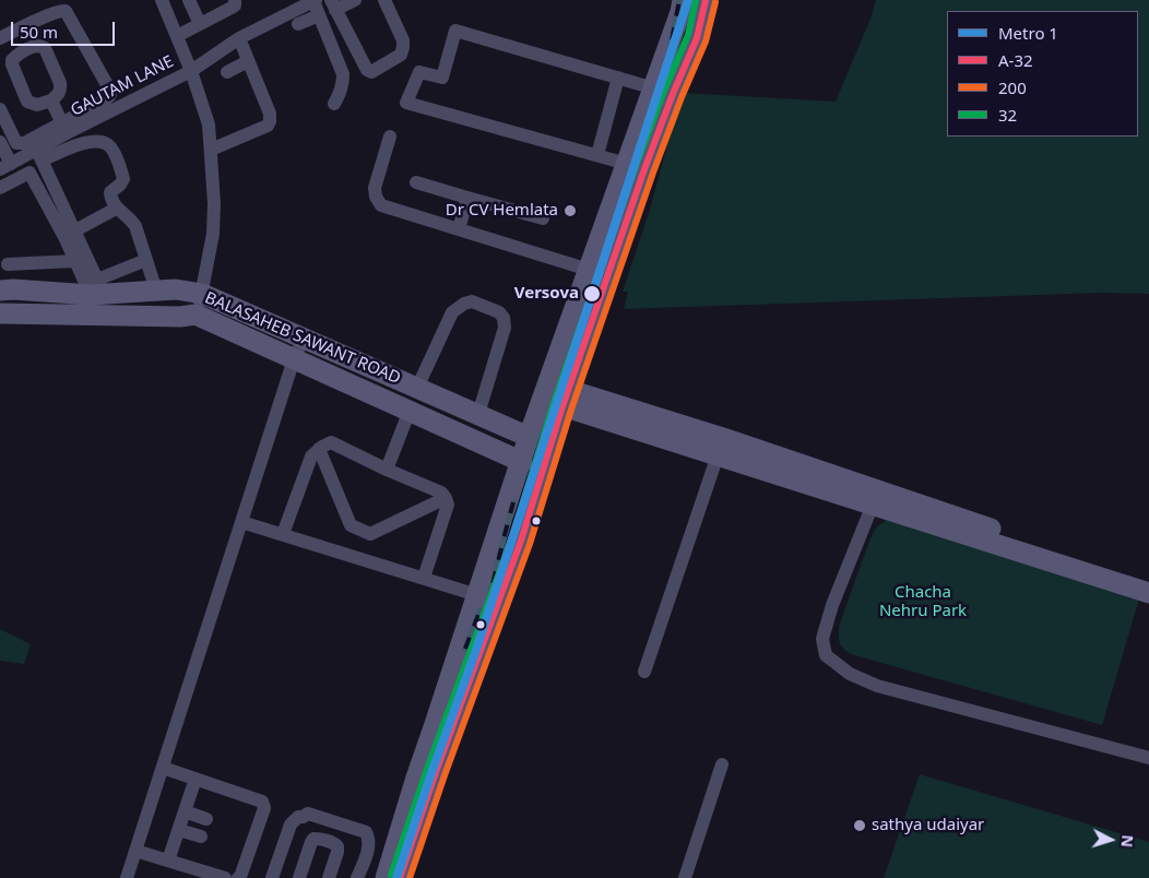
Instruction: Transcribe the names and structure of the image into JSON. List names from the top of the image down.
{
  "streets": {
    "main road": ["BALASAHEB SAWANT ROAD"],
    "street": ["GAUTAM LANE"]
  },
  "parks": ["Chacha Nehru Park"],
  "places": ["Dr CV Hemlata", "Versova", "sathya udaiyar"],
  "lines": [
    "metro line 1",
    "transit line A-32",
    "transit line 32",
    "transit line 200"
  ],
  "legend": [
    "Metro 1",
    "A-32",
    "200",
    "32"
  ],
  "scale_bar": "50 m",
  "north": "right"
}
